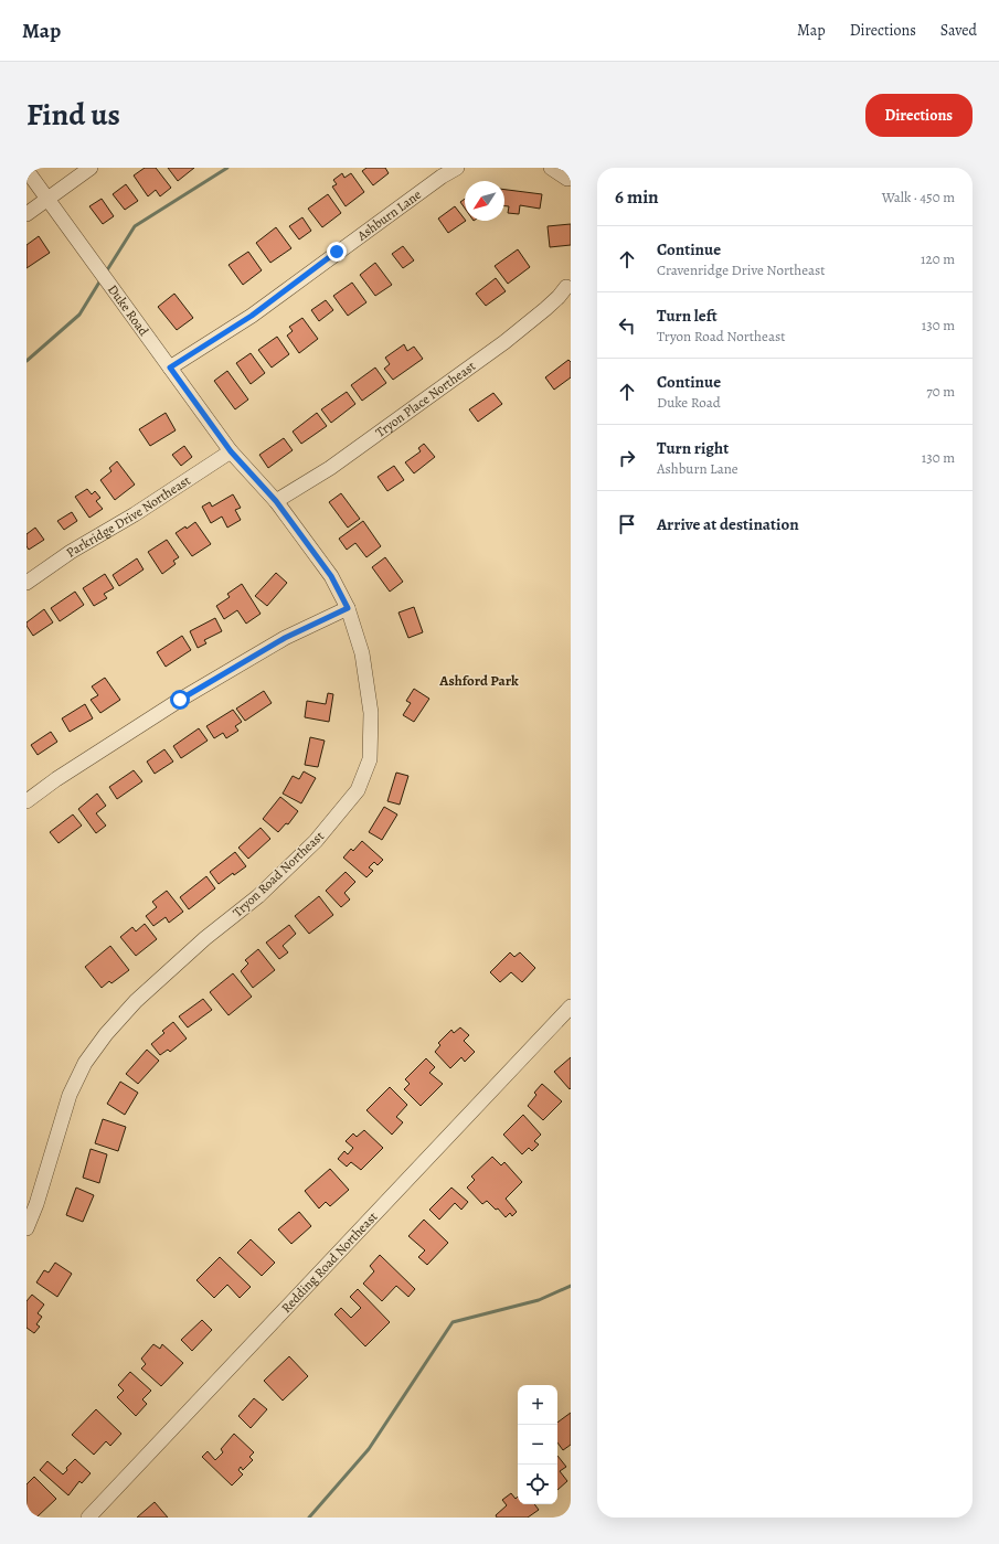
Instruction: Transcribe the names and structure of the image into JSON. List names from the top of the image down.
{
  "streets": {
    "street": [
      "Ashburn Lane",
      "Duke Road",
      "Tryon Place Northeast",
      "Parkridge Drive Northeast",
      "Tryon Road Northeast",
      "Redding Road Northeast"
    ]
  },
  "crossings": [
    ["Ashburn Lane", "Duke Road"],
    ["Duke Road", "Parkridge Drive Northeast"],
    ["Duke Road", "Tryon Road Northeast"],
    ["Tryon Place Northeast", "Tryon Road Northeast"],
    ["Parkridge Drive Northeast", "Tryon Road Northeast"]
  ],
  "districts": ["Ashford Park"],
  "north": "bottom left",
  "page": {
    "header": "Map",
    "nav": ["Map", "Directions", "Saved"],
    "title": "Find us",
    "buttons": "Directions",
    "heading": ["6 min", "Walk · 450 m"],
    "list": [
      ["Continue", "Cravenridge Drive Northeast", "120 m"],
      ["Turn left", "Tryon Road Northeast", "130 m"],
      ["Continue", "Duke Road", "70 m"],
      ["Turn right", "Ashburn Lane", "130 m"],
      "Arrive at destination"
    ],
    "map_buttons": ["+", "−"]
  }
}
